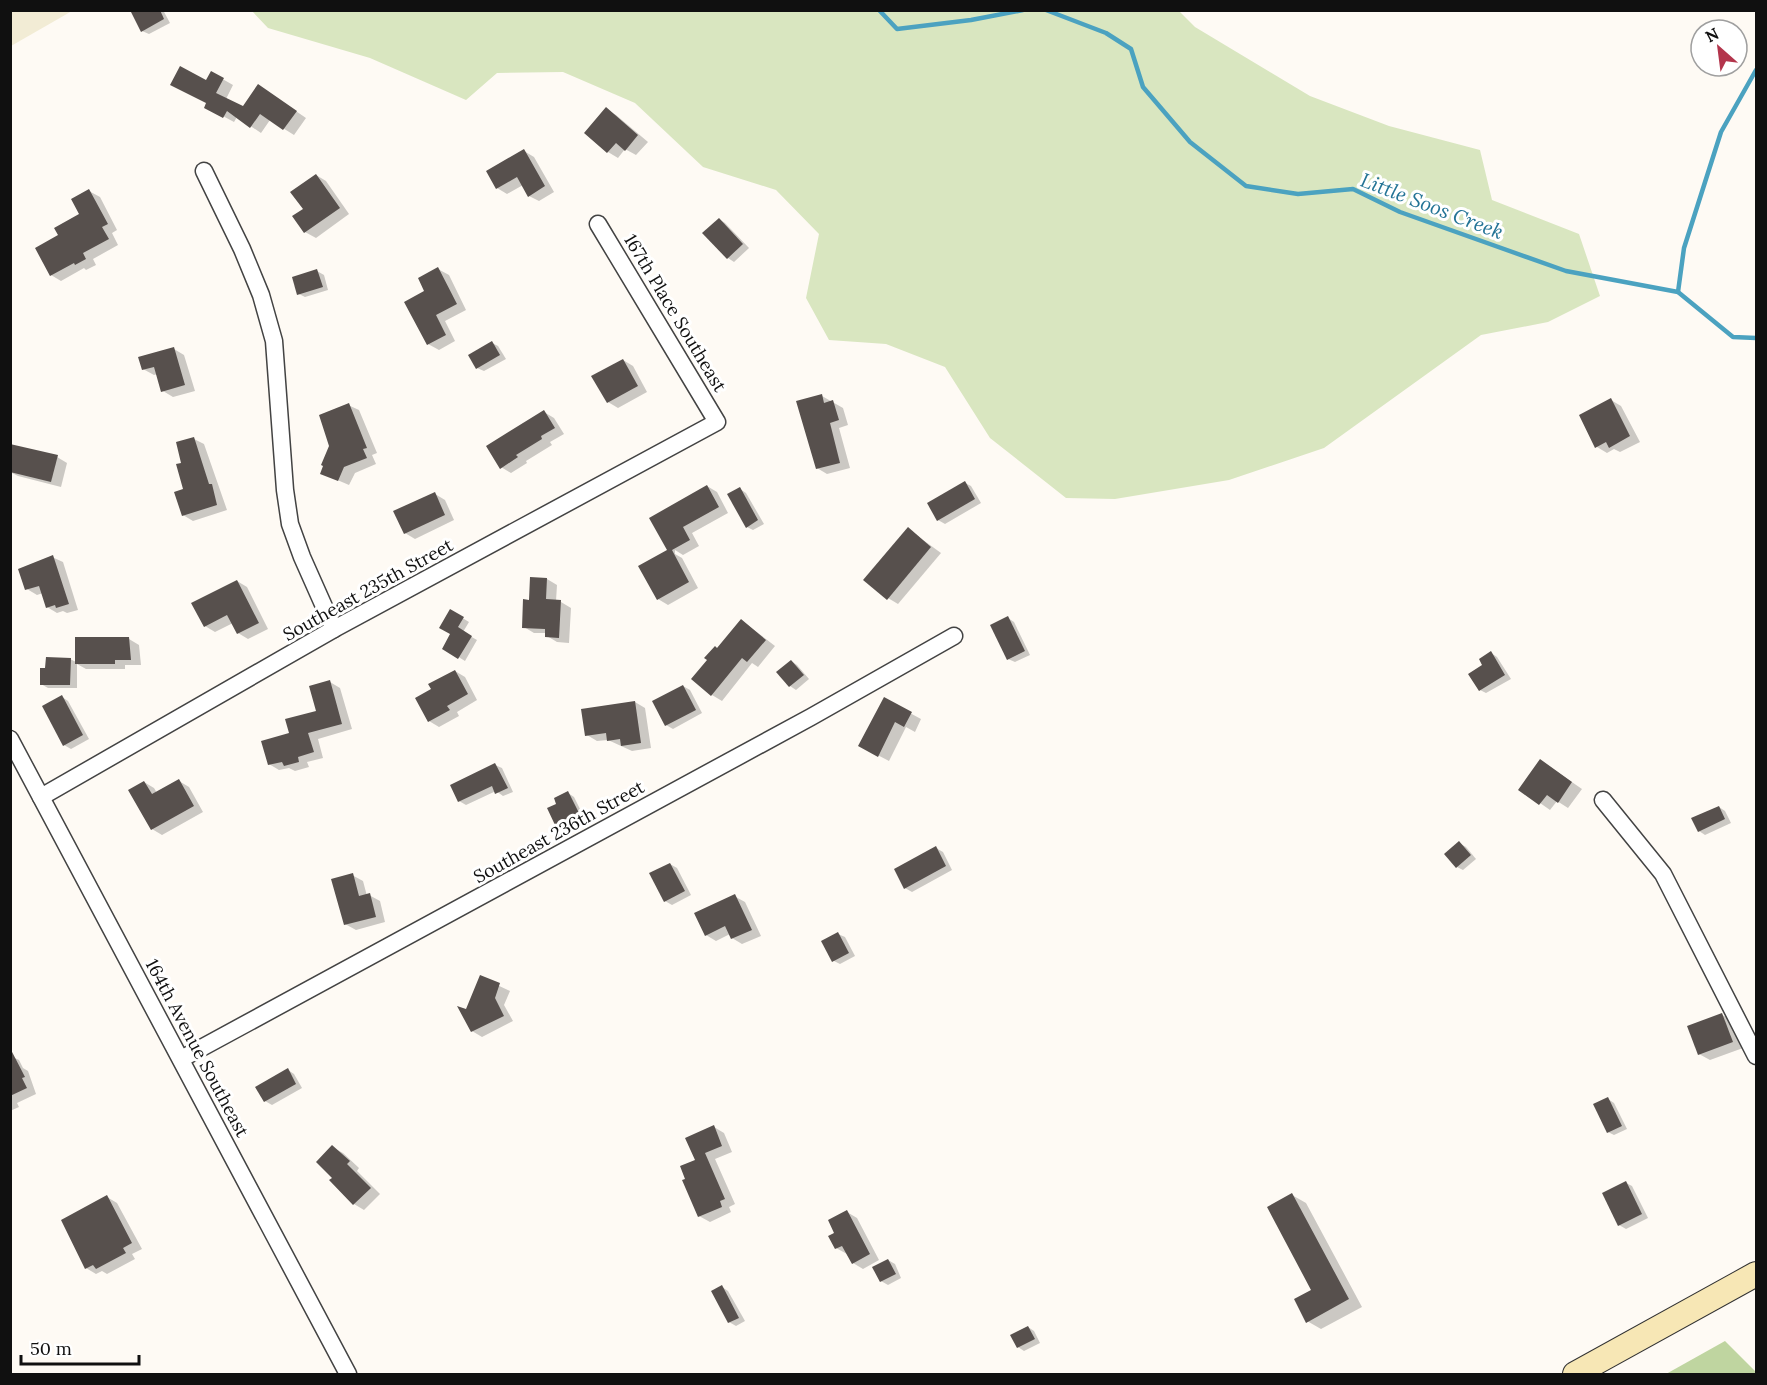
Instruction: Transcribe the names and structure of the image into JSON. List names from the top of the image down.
{
  "streets": {
    "street": [
      "167th Place Southeast",
      "Southeast 235th Street",
      "Southeast 236th Street",
      "164th Avenue Southeast"
    ]
  },
  "crossings": [
    ["167th Place Southeast", "Southeast 235th Street"],
    ["Southeast 235th Street", "164th Avenue Southeast"],
    ["Southeast 236th Street", "164th Avenue Southeast"]
  ],
  "water": ["Little Soos Creek"],
  "scale_bar": "50 m",
  "north": "top left"
}
